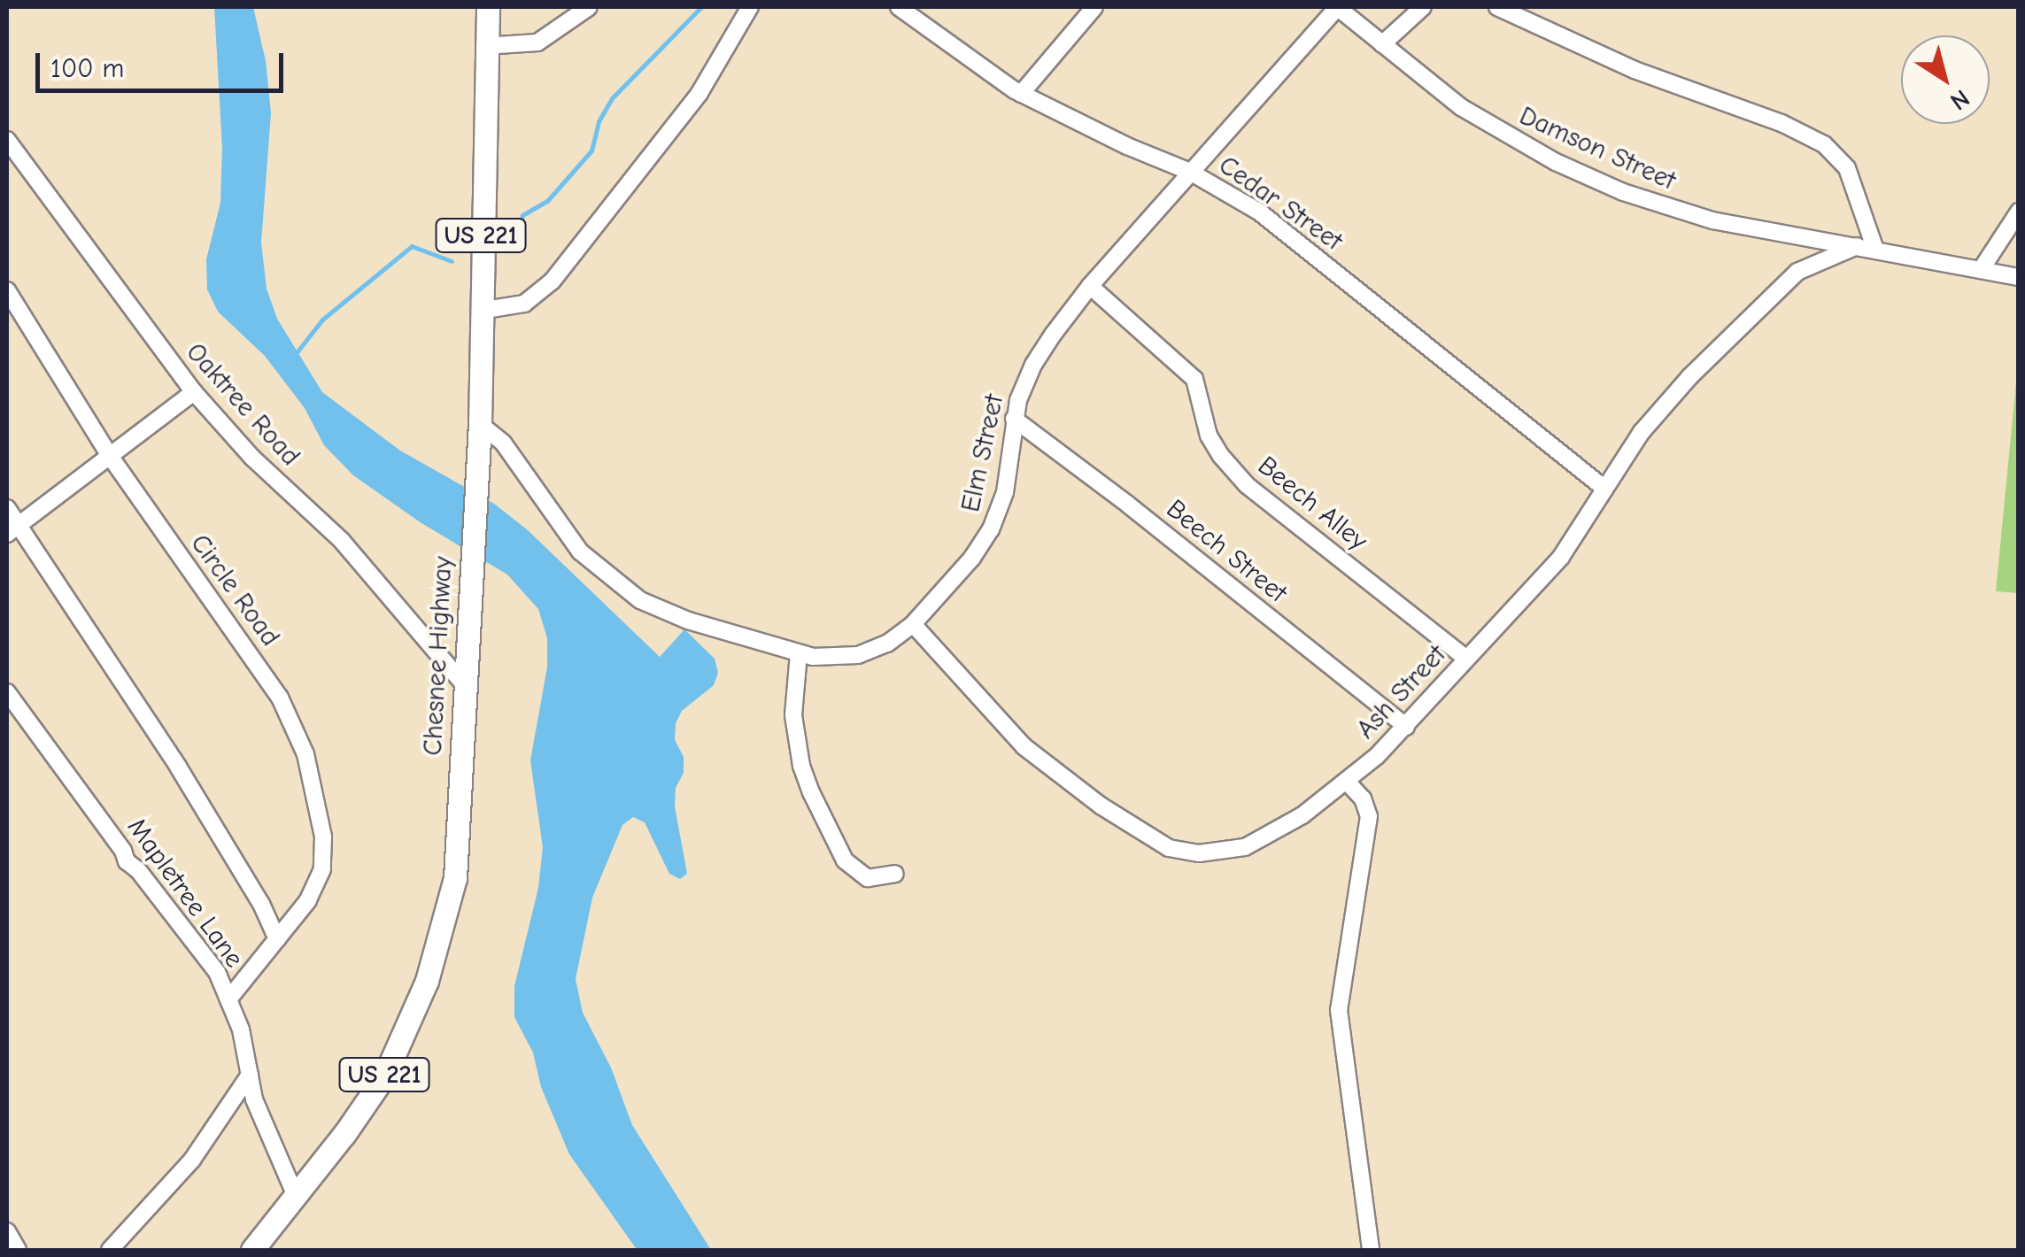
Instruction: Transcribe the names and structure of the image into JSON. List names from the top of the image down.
{
  "streets": {
    "main road": ["US 221", "Chesnee Highway"],
    "street": [
      "Damson Street",
      "Cedar Street",
      "Oaktree Road",
      "Elm Street",
      "Beech Alley",
      "Beech Street",
      "Circle Road",
      "Ash Street",
      "Mapletree Lane"
    ]
  },
  "crossings": [
    ["Damson Street", "Elm Street"],
    ["Damson Street", "Ash Street"],
    ["Cedar Street", "Elm Street"],
    ["Cedar Street", "Ash Street"],
    ["Oaktree Road", "Chesnee Highway"],
    ["Elm Street", "Beech Alley"],
    ["Elm Street", "Beech Street"],
    ["Elm Street", "Chesnee Highway"],
    ["Elm Street", "Ash Street"],
    ["Beech Alley", "Ash Street"],
    ["Beech Street", "Ash Street"],
    ["Circle Road", "Mapletree Lane"],
    ["Chesnee Highway", "Mapletree Lane"]
  ],
  "scale_bar": "100 m",
  "north": "bottom right"
}
